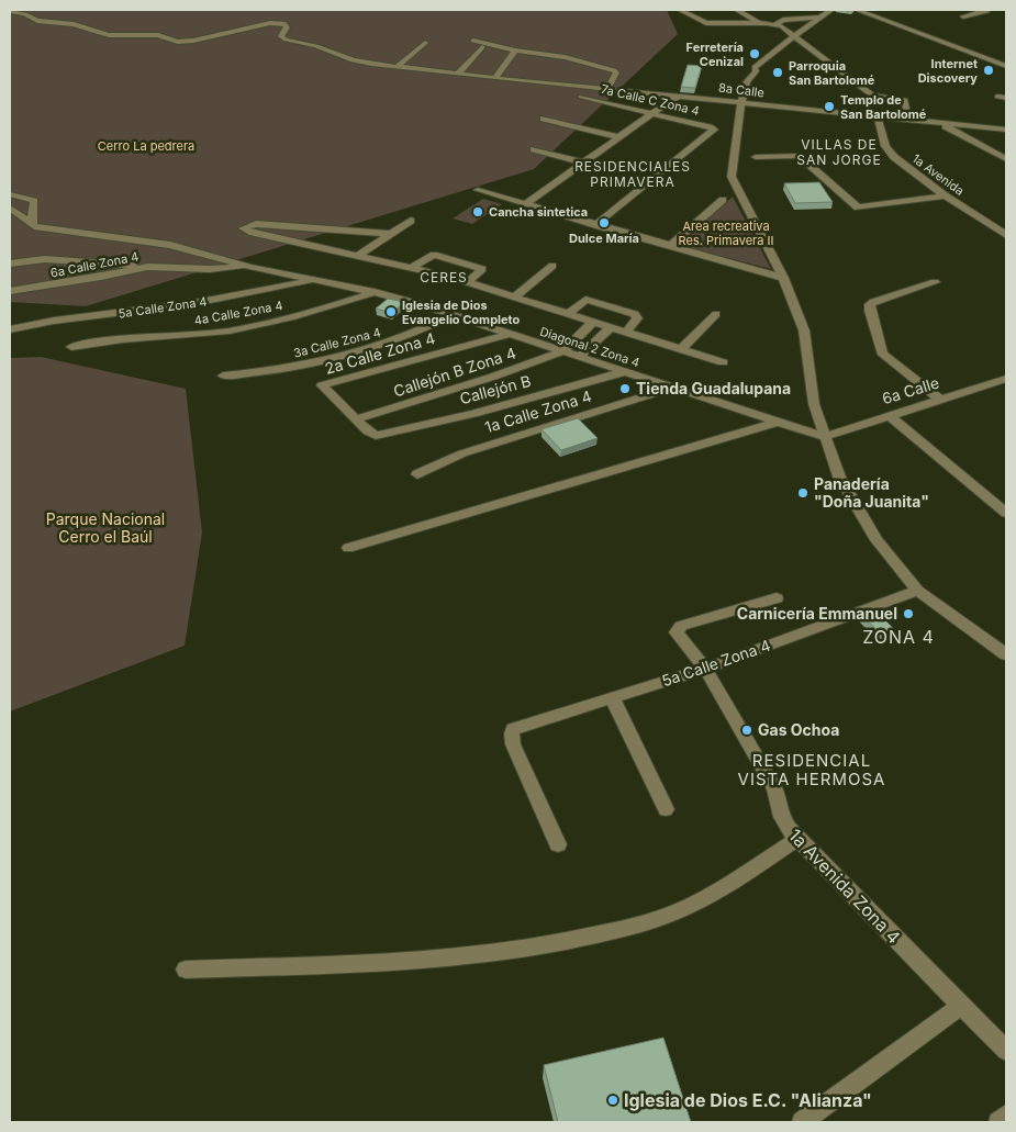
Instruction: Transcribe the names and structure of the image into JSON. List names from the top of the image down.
{
  "streets": {
    "street": [
      "8a Calle",
      "7a Calle C Zona 4",
      "1a Avenida",
      "6a Calle Zona 4",
      "5a Calle Zona 4",
      "4a Calle Zona 4",
      "3a Calle Zona 4",
      "Diagonal 2 Zona 4",
      "2a Calle Zona 4",
      "Callejón B Zona 4",
      "Callejón B",
      "6a Calle",
      "1a Calle Zona 4",
      "1a Avenida Zona 4"
    ]
  },
  "crossings": [
    ["8a Calle", "1a Avenida"],
    ["6a Calle Zona 4", "Diagonal 2 Zona 4"],
    ["5a Calle Zona 4", "Diagonal 2 Zona 4"],
    ["5a Calle Zona 4", "1a Avenida Zona 4"],
    ["4a Calle Zona 4", "Diagonal 2 Zona 4"],
    ["3a Calle Zona 4", "Diagonal 2 Zona 4"],
    ["Diagonal 2 Zona 4", "2a Calle Zona 4"],
    ["Diagonal 2 Zona 4", "Callejón B Zona 4"],
    ["Diagonal 2 Zona 4", "Callejón B"],
    ["Diagonal 2 Zona 4", "6a Calle"],
    ["Diagonal 2 Zona 4", "1a Calle Zona 4"],
    ["2a Calle Zona 4", "Callejón B Zona 4"],
    ["2a Calle Zona 4", "Callejón B"],
    ["Callejón B Zona 4", "Callejón B"]
  ],
  "districts": [
    "VILLAS DE SAN JORGE",
    "RESIDENCIALES PRIMAVERA",
    "CERES",
    "ZONA 4",
    "RESIDENCIAL VISTA HERMOSA"
  ],
  "parks": ["Cerro La pedrera", "Area recreativa Res. Primavera II", "Parque Nacional Cerro el Baúl"],
  "places": [
    "Ferretería Cenizal",
    "Internet Discovery",
    "Parroquia San Bartolomé",
    "Templo de San Bartolomé",
    "Cancha sintetica",
    "Dulce María",
    "Iglesia de Dios Evangelio Completo",
    "Tienda Guadalupana",
    "Panadería \"Doña Juanita\"",
    "Carnicería Emmanuel",
    "Gas Ochoa",
    "Iglesia de Dios E.C. \"Alianza\""
  ]
}
